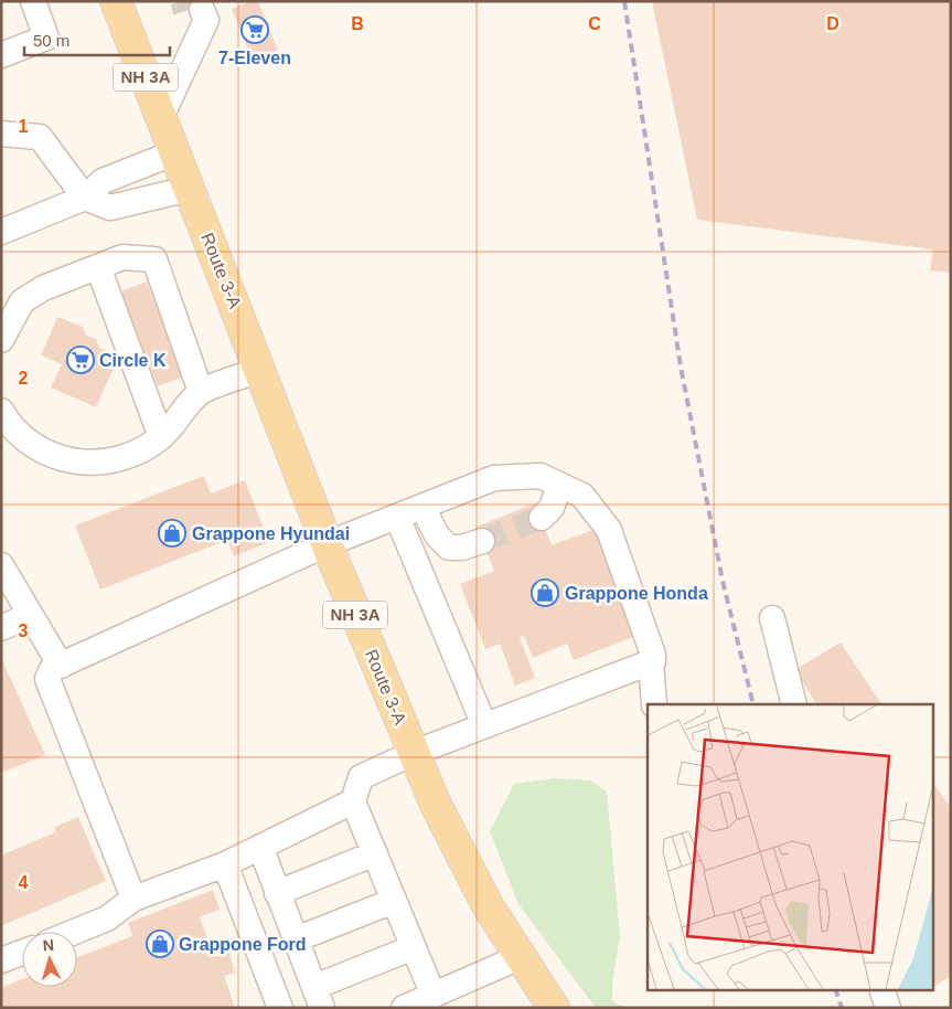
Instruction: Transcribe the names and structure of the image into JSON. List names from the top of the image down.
{
  "streets": {
    "main road": ["NH 3A", "Route 3-A"]
  },
  "crossings": [
    ["NH 3A", "Route 3-A"]
  ],
  "places": {
    "supermarket": ["7-Eleven", "Circle K"],
    "shop": ["Grappone Hyundai", "Grappone Honda", "Grappone Ford"]
  },
  "scale_bar": "50 m",
  "north": "top",
  "grid": {
    "columns": ["B", "C", "D"],
    "rows": [
      "1",
      "2",
      "3",
      "4"
    ]
  }
}
